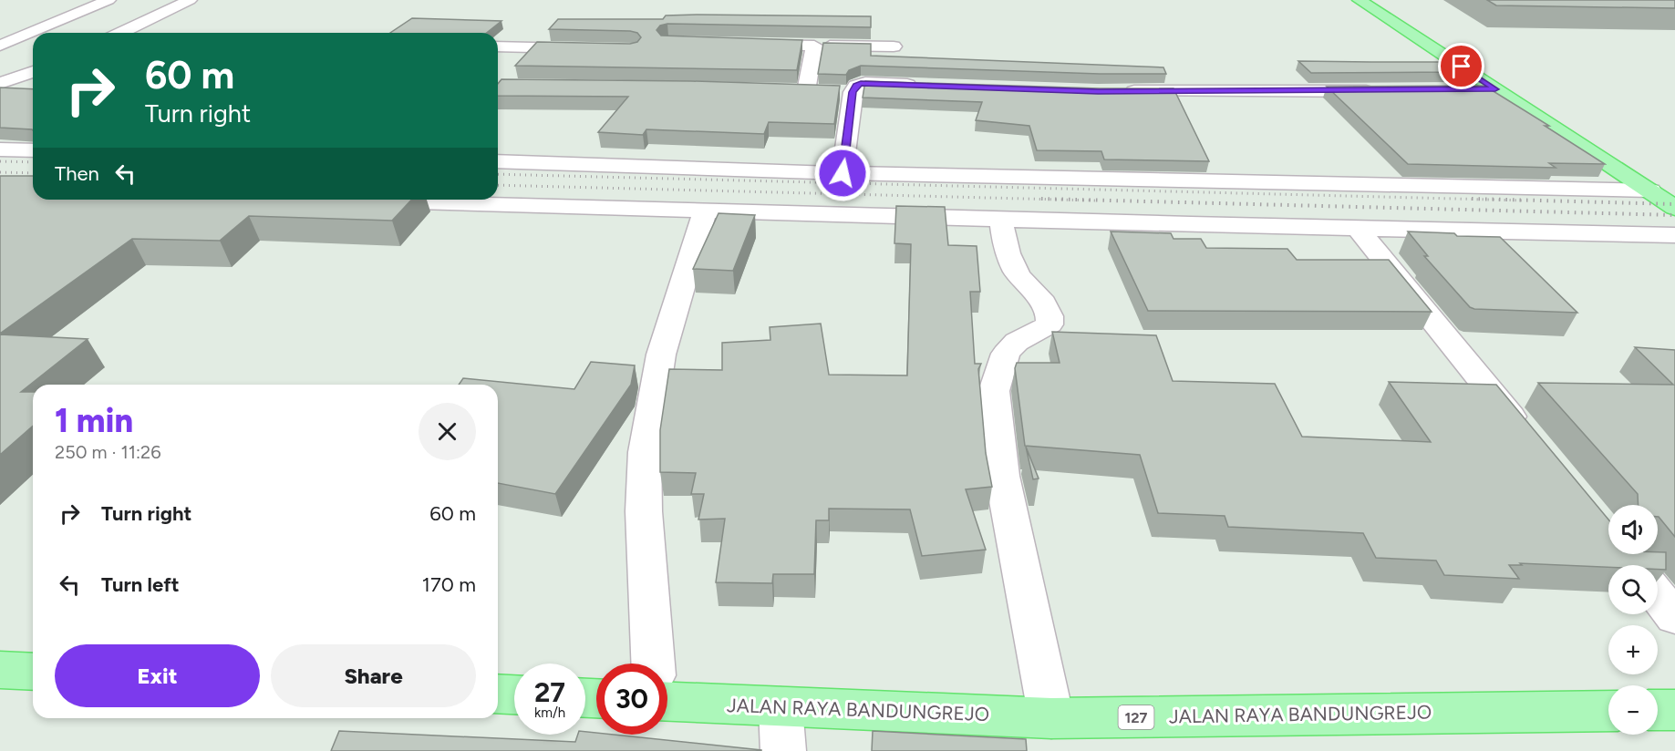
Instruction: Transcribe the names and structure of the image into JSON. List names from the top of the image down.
{
  "streets": {
    "main road": ["JALAN RAYA BANDUNGREJO", "127"]
  },
  "page": {
    "turn": ["60 m", "Turn right"],
    "then": "Then",
    "heading": ["1 min", "250 m · 11:26"],
    "list": [
      {
        "name": "Turn right",
        "value": "60 m"
      },
      {
        "name": "Turn left",
        "value": "170 m"
      }
    ],
    "map_buttons": ["+", "−"],
    "buttons": ["Exit", "Share"],
    "speed": "27 km/h",
    "limit": "30"
  }
}
